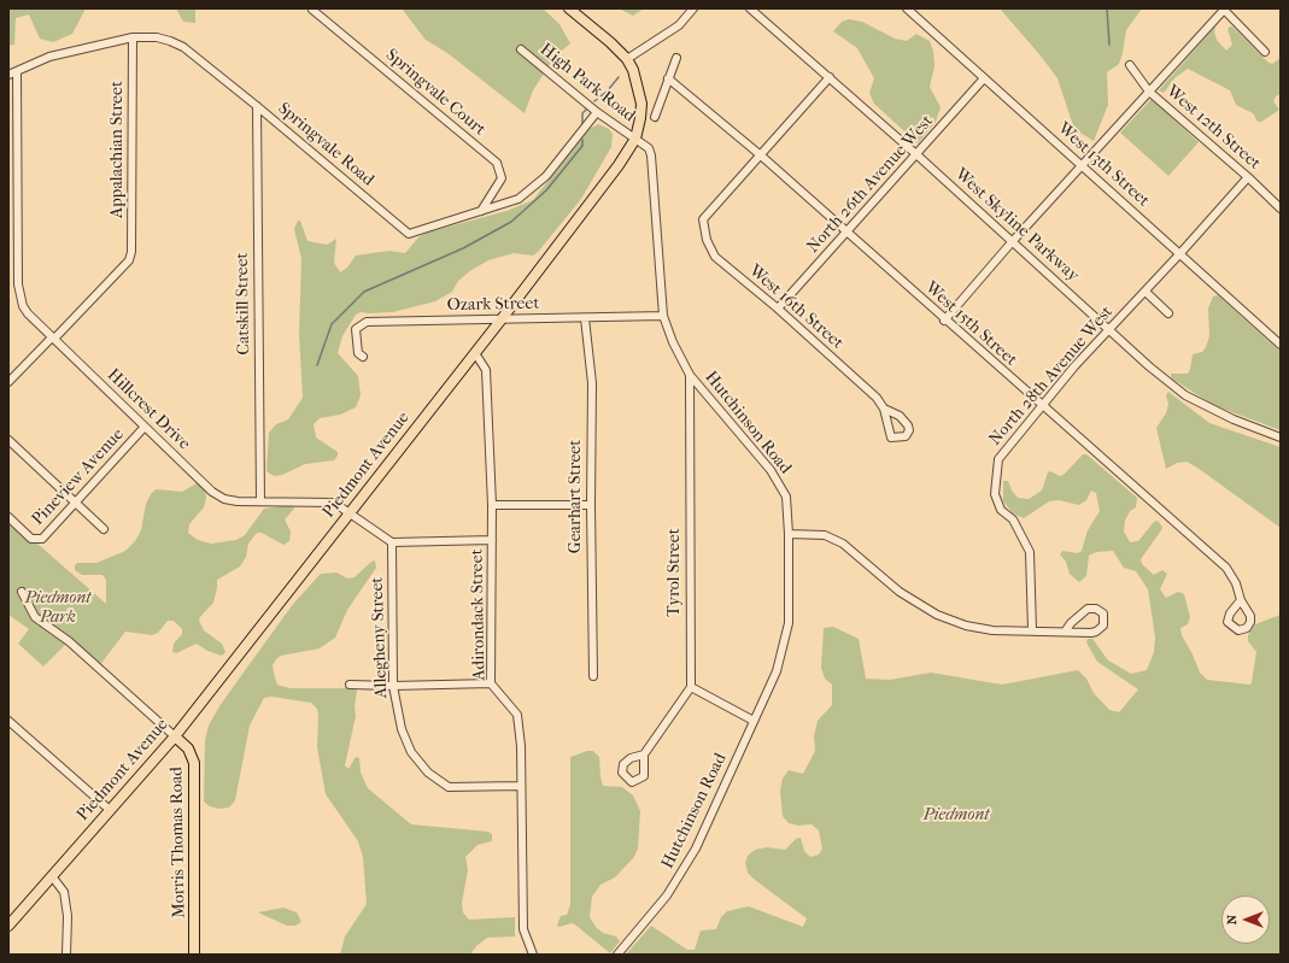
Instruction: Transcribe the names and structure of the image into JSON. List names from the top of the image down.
{
  "streets": {
    "main road": ["Piedmont Avenue", "Morris Thomas Road"],
    "street": [
      "High Park Road",
      "Springvale Court",
      "West 12th Street",
      "Springvale Road",
      "Appalachian Street",
      "West 13th Street",
      "North 26th Avenue West",
      "West Skyline Parkway",
      "Catskill Street",
      "Ozark Street",
      "West 16th Street",
      "West 15th Street",
      "North 28th Avenue West",
      "Hillcrest Drive",
      "Hutchinson Road",
      "Pineview Avenue",
      "Gearhart Street",
      "Tyrol Street",
      "Adirondack Street",
      "Allegheny Street"
    ]
  },
  "crossings": [
    ["High Park Road", "Springvale Road"],
    ["High Park Road", "Hutchinson Road"],
    ["High Park Road", "Piedmont Avenue"],
    ["Springvale Court", "Springvale Road"],
    ["West 12th Street", "North 28th Avenue West"],
    ["Springvale Road", "Appalachian Street"],
    ["Springvale Road", "Catskill Street"],
    ["Springvale Road", "Hillcrest Drive"],
    ["Appalachian Street", "Hillcrest Drive"],
    ["West 13th Street", "North 26th Avenue West"],
    ["West 13th Street", "North 28th Avenue West"],
    ["North 26th Avenue West", "West Skyline Parkway"],
    ["North 26th Avenue West", "West 16th Street"],
    ["North 26th Avenue West", "West 15th Street"],
    ["West Skyline Parkway", "North 28th Avenue West"],
    ["Catskill Street", "Hillcrest Drive"],
    ["Ozark Street", "Hutchinson Road"],
    ["Ozark Street", "Piedmont Avenue"],
    ["Ozark Street", "Gearhart Street"],
    ["West 16th Street", "West 15th Street"],
    ["West 15th Street", "North 28th Avenue West"],
    ["Hillcrest Drive", "Piedmont Avenue"],
    ["Hillcrest Drive", "Pineview Avenue"],
    ["Hillcrest Drive", "Allegheny Street"],
    ["Hutchinson Road", "Piedmont Avenue"],
    ["Hutchinson Road", "Tyrol Street"],
    ["Piedmont Avenue", "Adirondack Street"],
    ["Piedmont Avenue", "Morris Thomas Road"],
    ["Adirondack Street", "Allegheny Street"]
  ],
  "parks": ["Piedmont Park", "Piedmont"],
  "north": "left"
}
